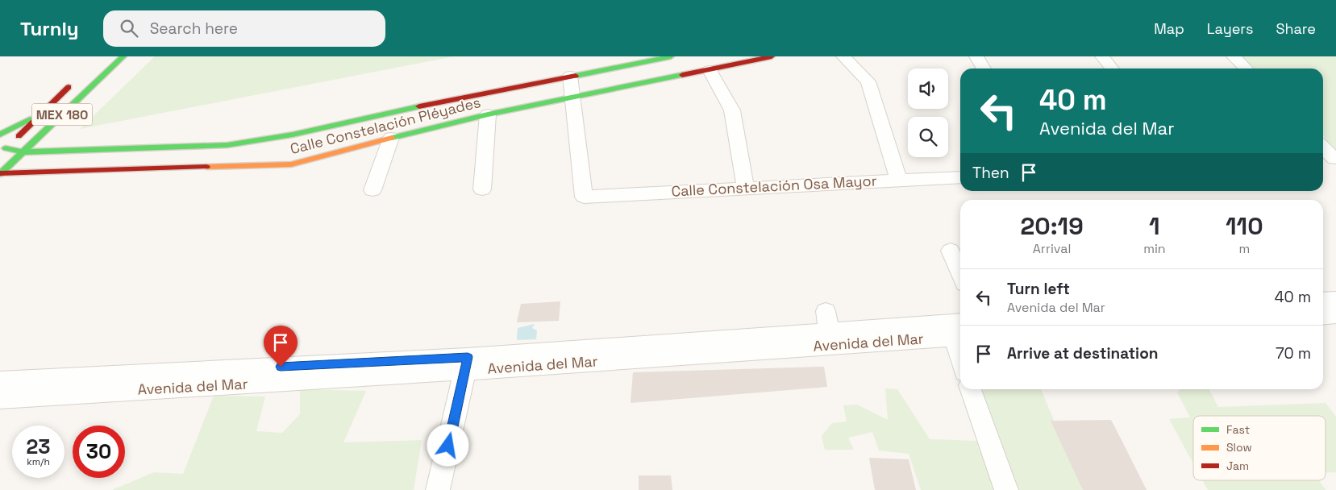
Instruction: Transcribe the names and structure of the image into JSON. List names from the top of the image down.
{
  "streets": {
    "main road": ["MEX 180", "Calle Constelación Pléyades"],
    "street": ["Calle Constelación Osa Mayor", "Avenida del Mar"]
  },
  "crossings": [
    ["MEX 180", "Calle Constelación Pléyades"],
    ["Calle Constelación Pléyades", "Calle Constelación Osa Mayor"]
  ],
  "legend": ["Fast", "Slow", "Jam"],
  "page": {
    "header": "Turnly",
    "search": "Search here",
    "nav": ["Map", "Layers", "Share"],
    "turn": ["40 m", "Avenida del Mar"],
    "then": "Then",
    "eta": [
      "20:19",
      "Arrival",
      "1",
      "min",
      "110",
      "m"
    ],
    "list": [
      {
        "name": "Turn left",
        "note": "Avenida del Mar",
        "value": "40 m"
      },
      {
        "name": "Arrive at destination",
        "value": "70 m"
      }
    ],
    "speed": "23 km/h",
    "limit": "30"
  }
}
